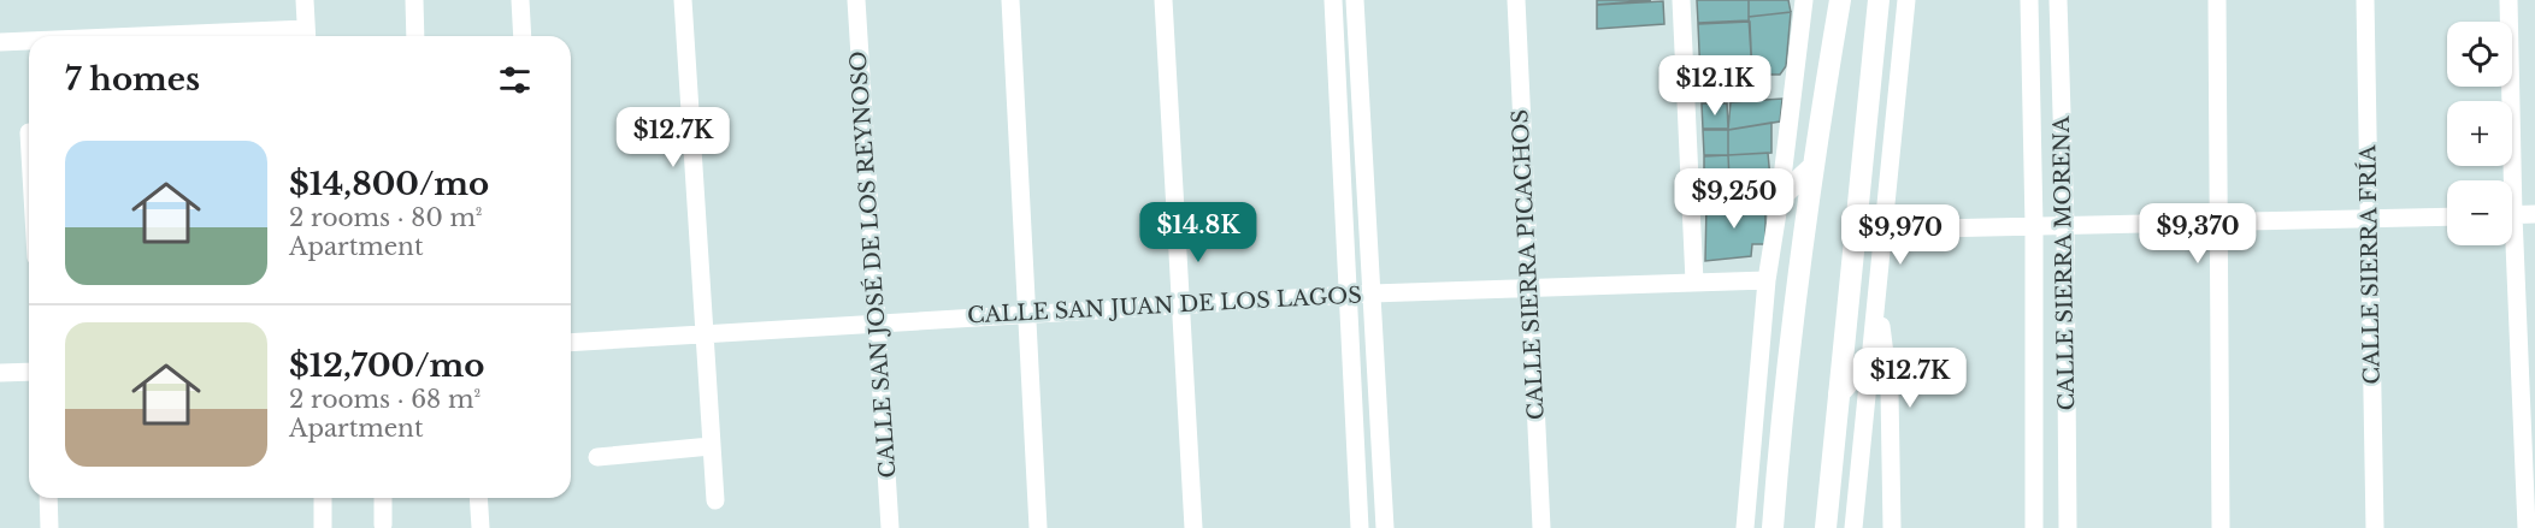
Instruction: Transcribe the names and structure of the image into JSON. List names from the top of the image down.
{
  "streets": {
    "street": [
      "CALLE SIERRA MORENA",
      "CALLE SAN JOSÉ DE LOS REYNOSO",
      "CALLE SIERRA PICACHOS",
      "CALLE SIERRA FRÍA",
      "CALLE SAN JUAN DE LOS LAGOS"
    ]
  },
  "crossings": [
    ["CALLE SAN JOSÉ DE LOS REYNOSO", "CALLE SAN JUAN DE LOS LAGOS"],
    ["CALLE SIERRA PICACHOS", "CALLE SAN JUAN DE LOS LAGOS"]
  ],
  "page": {
    "map_buttons": ["+", "−"],
    "heading": "7 homes",
    "price": [
      "$12.1K",
      "$12.7K",
      "$9,250",
      "$14.8K",
      "$9,370",
      "$9,970",
      "$12.7K"
    ],
    "list": [
      {
        "name": "$14,800/mo",
        "note": "2 rooms · 80 m² · Apartment"
      },
      {
        "name": "$12,700/mo",
        "note": "2 rooms · 68 m² · Apartment"
      }
    ]
  }
}
